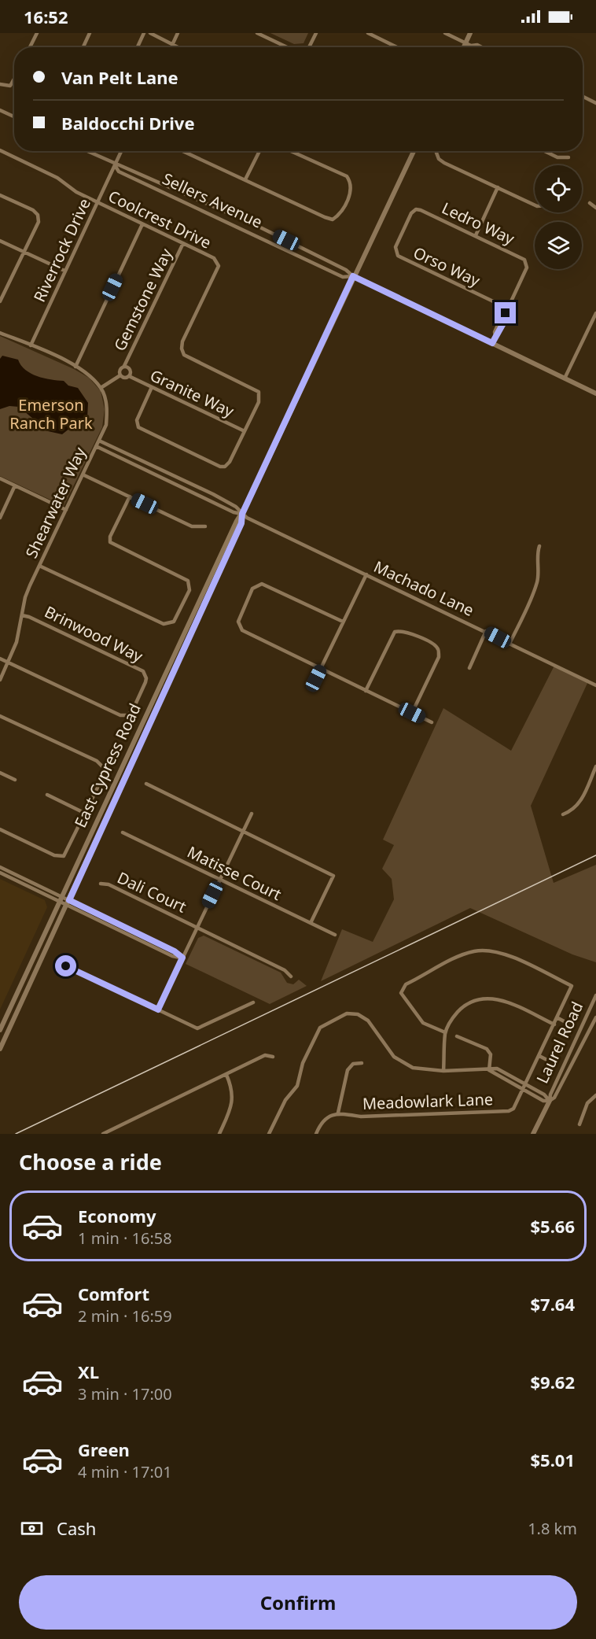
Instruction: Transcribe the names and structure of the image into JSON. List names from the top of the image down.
{
  "streets": {
    "street": [
      "Sellers Avenue",
      "Coolcrest Drive",
      "Ledro Way",
      "Riverrock Drive",
      "Orso Way",
      "Gemstone Way",
      "Granite Way",
      "Shearwater Way",
      "Machado Lane",
      "Brinwood Way",
      "East Cypress Road",
      "Matisse Court",
      "Dali Court",
      "Laurel Road",
      "Meadowlark Lane"
    ]
  },
  "crossings": [
    ["Sellers Avenue", "Riverrock Drive"],
    ["Sellers Avenue", "East Cypress Road"],
    ["Coolcrest Drive", "Riverrock Drive"],
    ["Coolcrest Drive", "Gemstone Way"],
    ["Coolcrest Drive", "Granite Way"],
    ["Ledro Way", "Orso Way"],
    ["Riverrock Drive", "Shearwater Way"],
    ["Gemstone Way", "Granite Way"],
    ["Shearwater Way", "Brinwood Way"],
    ["Machado Lane", "East Cypress Road"]
  ],
  "parks": ["Emerson Ranch Park"],
  "page": {
    "status": "16:52",
    "banner": ["Van Pelt Lane", "Baldocchi Drive"],
    "heading": "Choose a ride",
    "list": [
      {
        "name": "Economy",
        "note": "1 min · 16:58",
        "value": "$5.66"
      },
      {
        "name": "Comfort",
        "note": "2 min · 16:59",
        "value": "$7.64"
      },
      {
        "name": "XL",
        "note": "3 min · 17:00",
        "value": "$9.62"
      },
      {
        "name": "Green",
        "note": "4 min · 17:01",
        "value": "$5.01"
      }
    ],
    "pay": ["Cash", "1.8 km"],
    "buttons": "Confirm"
  }
}
